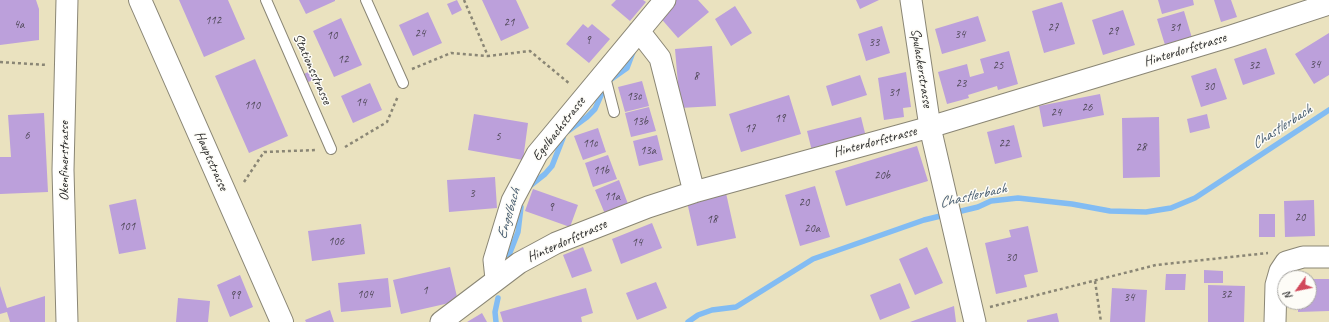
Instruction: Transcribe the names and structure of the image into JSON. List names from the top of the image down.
{
  "streets": {
    "street": [
      "Hinterdorfstrasse",
      "Spulackerstrasse",
      "Egelbachstrasse",
      "Okenfinerstrasse",
      "Hauptstrasse"
    ],
    "lane": ["Stationsstrasse"]
  },
  "crossings": [
    ["Hinterdorfstrasse", "Spulackerstrasse"],
    ["Hinterdorfstrasse", "Egelbachstrasse"]
  ],
  "water": ["Chastlerbach", "Engelbach"],
  "house_numbers": [
    "112",
    "21",
    "4a",
    "27",
    "31",
    "29",
    "24",
    "34",
    "10",
    "9",
    "33",
    "12",
    "34",
    "25",
    "32",
    "8",
    "23",
    "30",
    "31",
    "13c",
    "14",
    "110",
    "26",
    "24",
    "19",
    "13b",
    "17",
    "6",
    "5",
    "11c",
    "22",
    "28",
    "13a",
    "11b",
    "20b",
    "3",
    "11a",
    "20",
    "9",
    "20",
    "18",
    "101",
    "20a",
    "106",
    "14",
    "30",
    "1",
    "104",
    "32",
    "99",
    "34"
  ],
  "north": "bottom left"
}
